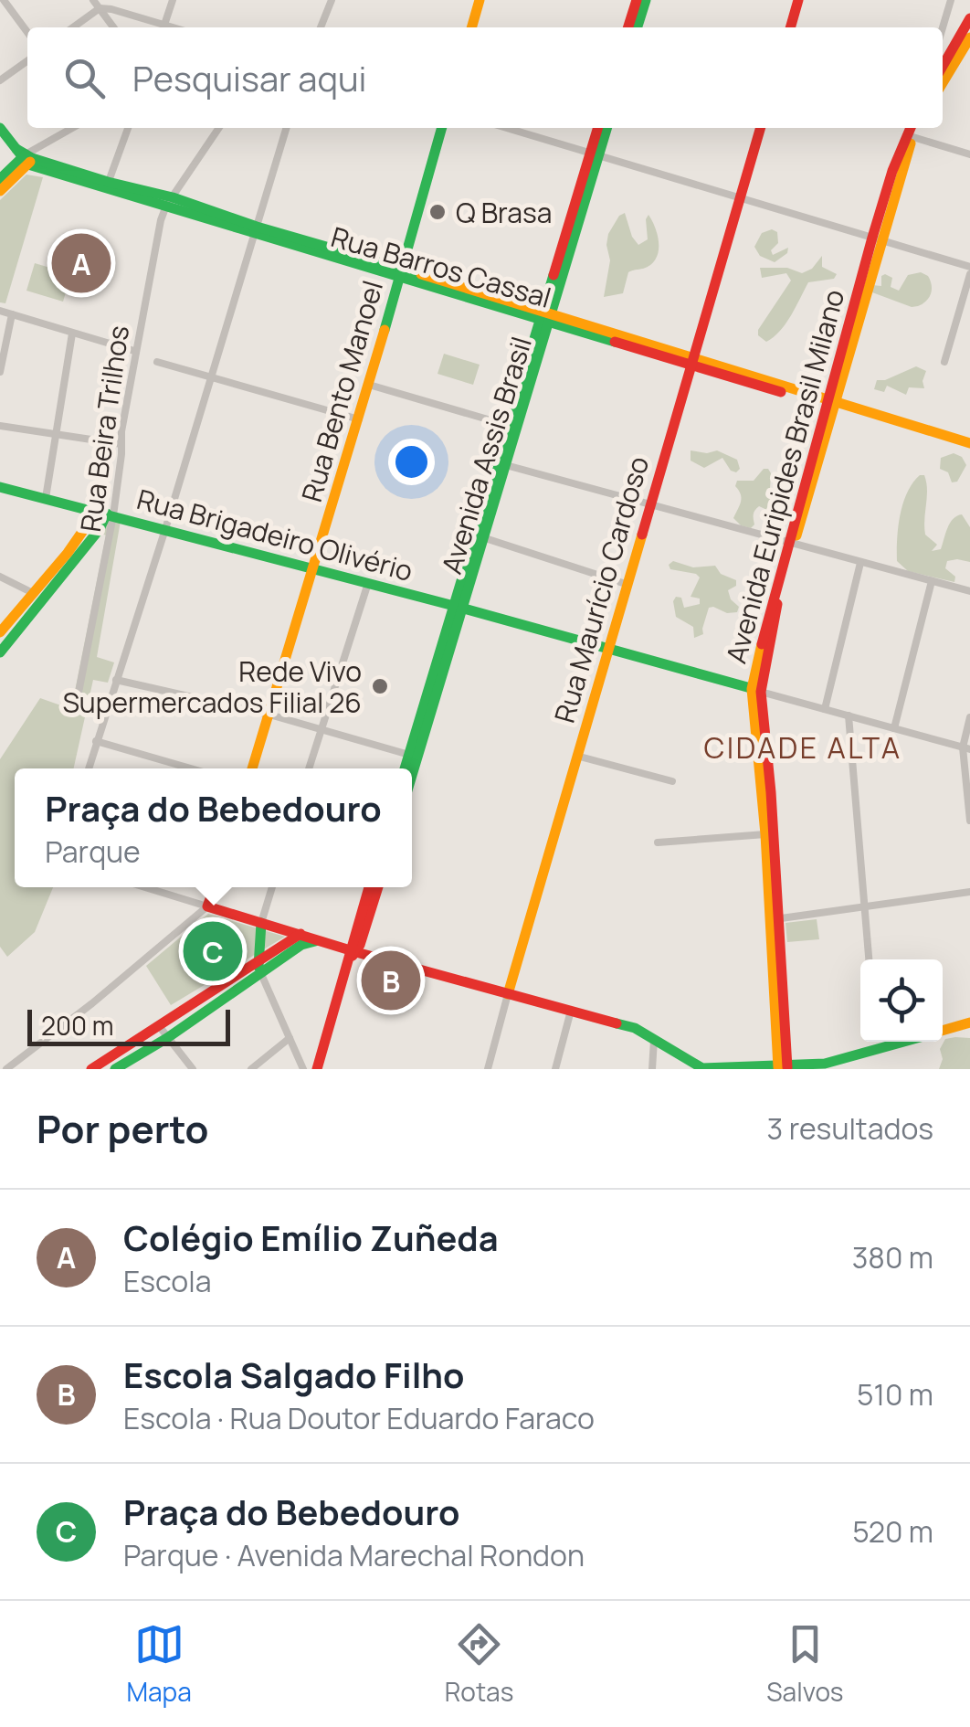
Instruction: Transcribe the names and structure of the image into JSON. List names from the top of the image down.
{
  "streets": {
    "street": [
      "Rua Barros Cassal",
      "Rua Bento Manoel",
      "Rua Beira Trilhos",
      "Avenida Assis Brasil",
      "Avenida Euripides Brasil Milano",
      "Rua Brigadeiro Olivério",
      "Rua Maurício Cardoso"
    ]
  },
  "crossings": [
    ["Rua Barros Cassal", "Rua Bento Manoel"],
    ["Rua Barros Cassal", "Rua Beira Trilhos"],
    ["Rua Barros Cassal", "Avenida Assis Brasil"],
    ["Rua Barros Cassal", "Avenida Euripides Brasil Milano"],
    ["Rua Barros Cassal", "Rua Maurício Cardoso"],
    ["Rua Bento Manoel", "Rua Brigadeiro Olivério"],
    ["Rua Beira Trilhos", "Rua Brigadeiro Olivério"],
    ["Avenida Assis Brasil", "Rua Brigadeiro Olivério"],
    ["Avenida Euripides Brasil Milano", "Rua Brigadeiro Olivério"],
    ["Rua Brigadeiro Olivério", "Rua Maurício Cardoso"]
  ],
  "districts": ["CIDADE ALTA"],
  "places": ["Q Brasa", "Rede Vivo Supermercados Filial 26"],
  "scale_bar": "200 m",
  "page": {
    "search": "Pesquisar aqui",
    "pins": ["A", "C", "B"],
    "popup": ["Praça do Bebedouro", "Parque"],
    "scale": "200 m",
    "heading": ["Por perto", "3 resultados"],
    "list": [
      {
        "mark": "A",
        "name": "Colégio Emílio Zuñeda",
        "note": "Escola",
        "value": "380 m"
      },
      {
        "mark": "B",
        "name": "Escola Salgado Filho",
        "note": "Escola · Rua Doutor Eduardo Faraco",
        "value": "510 m"
      },
      {
        "mark": "C",
        "name": "Praça do Bebedouro",
        "note": "Parque · Avenida Marechal Rondon",
        "value": "520 m"
      }
    ],
    "nav": ["Mapa", "Rotas", "Salvos"]
  }
}
